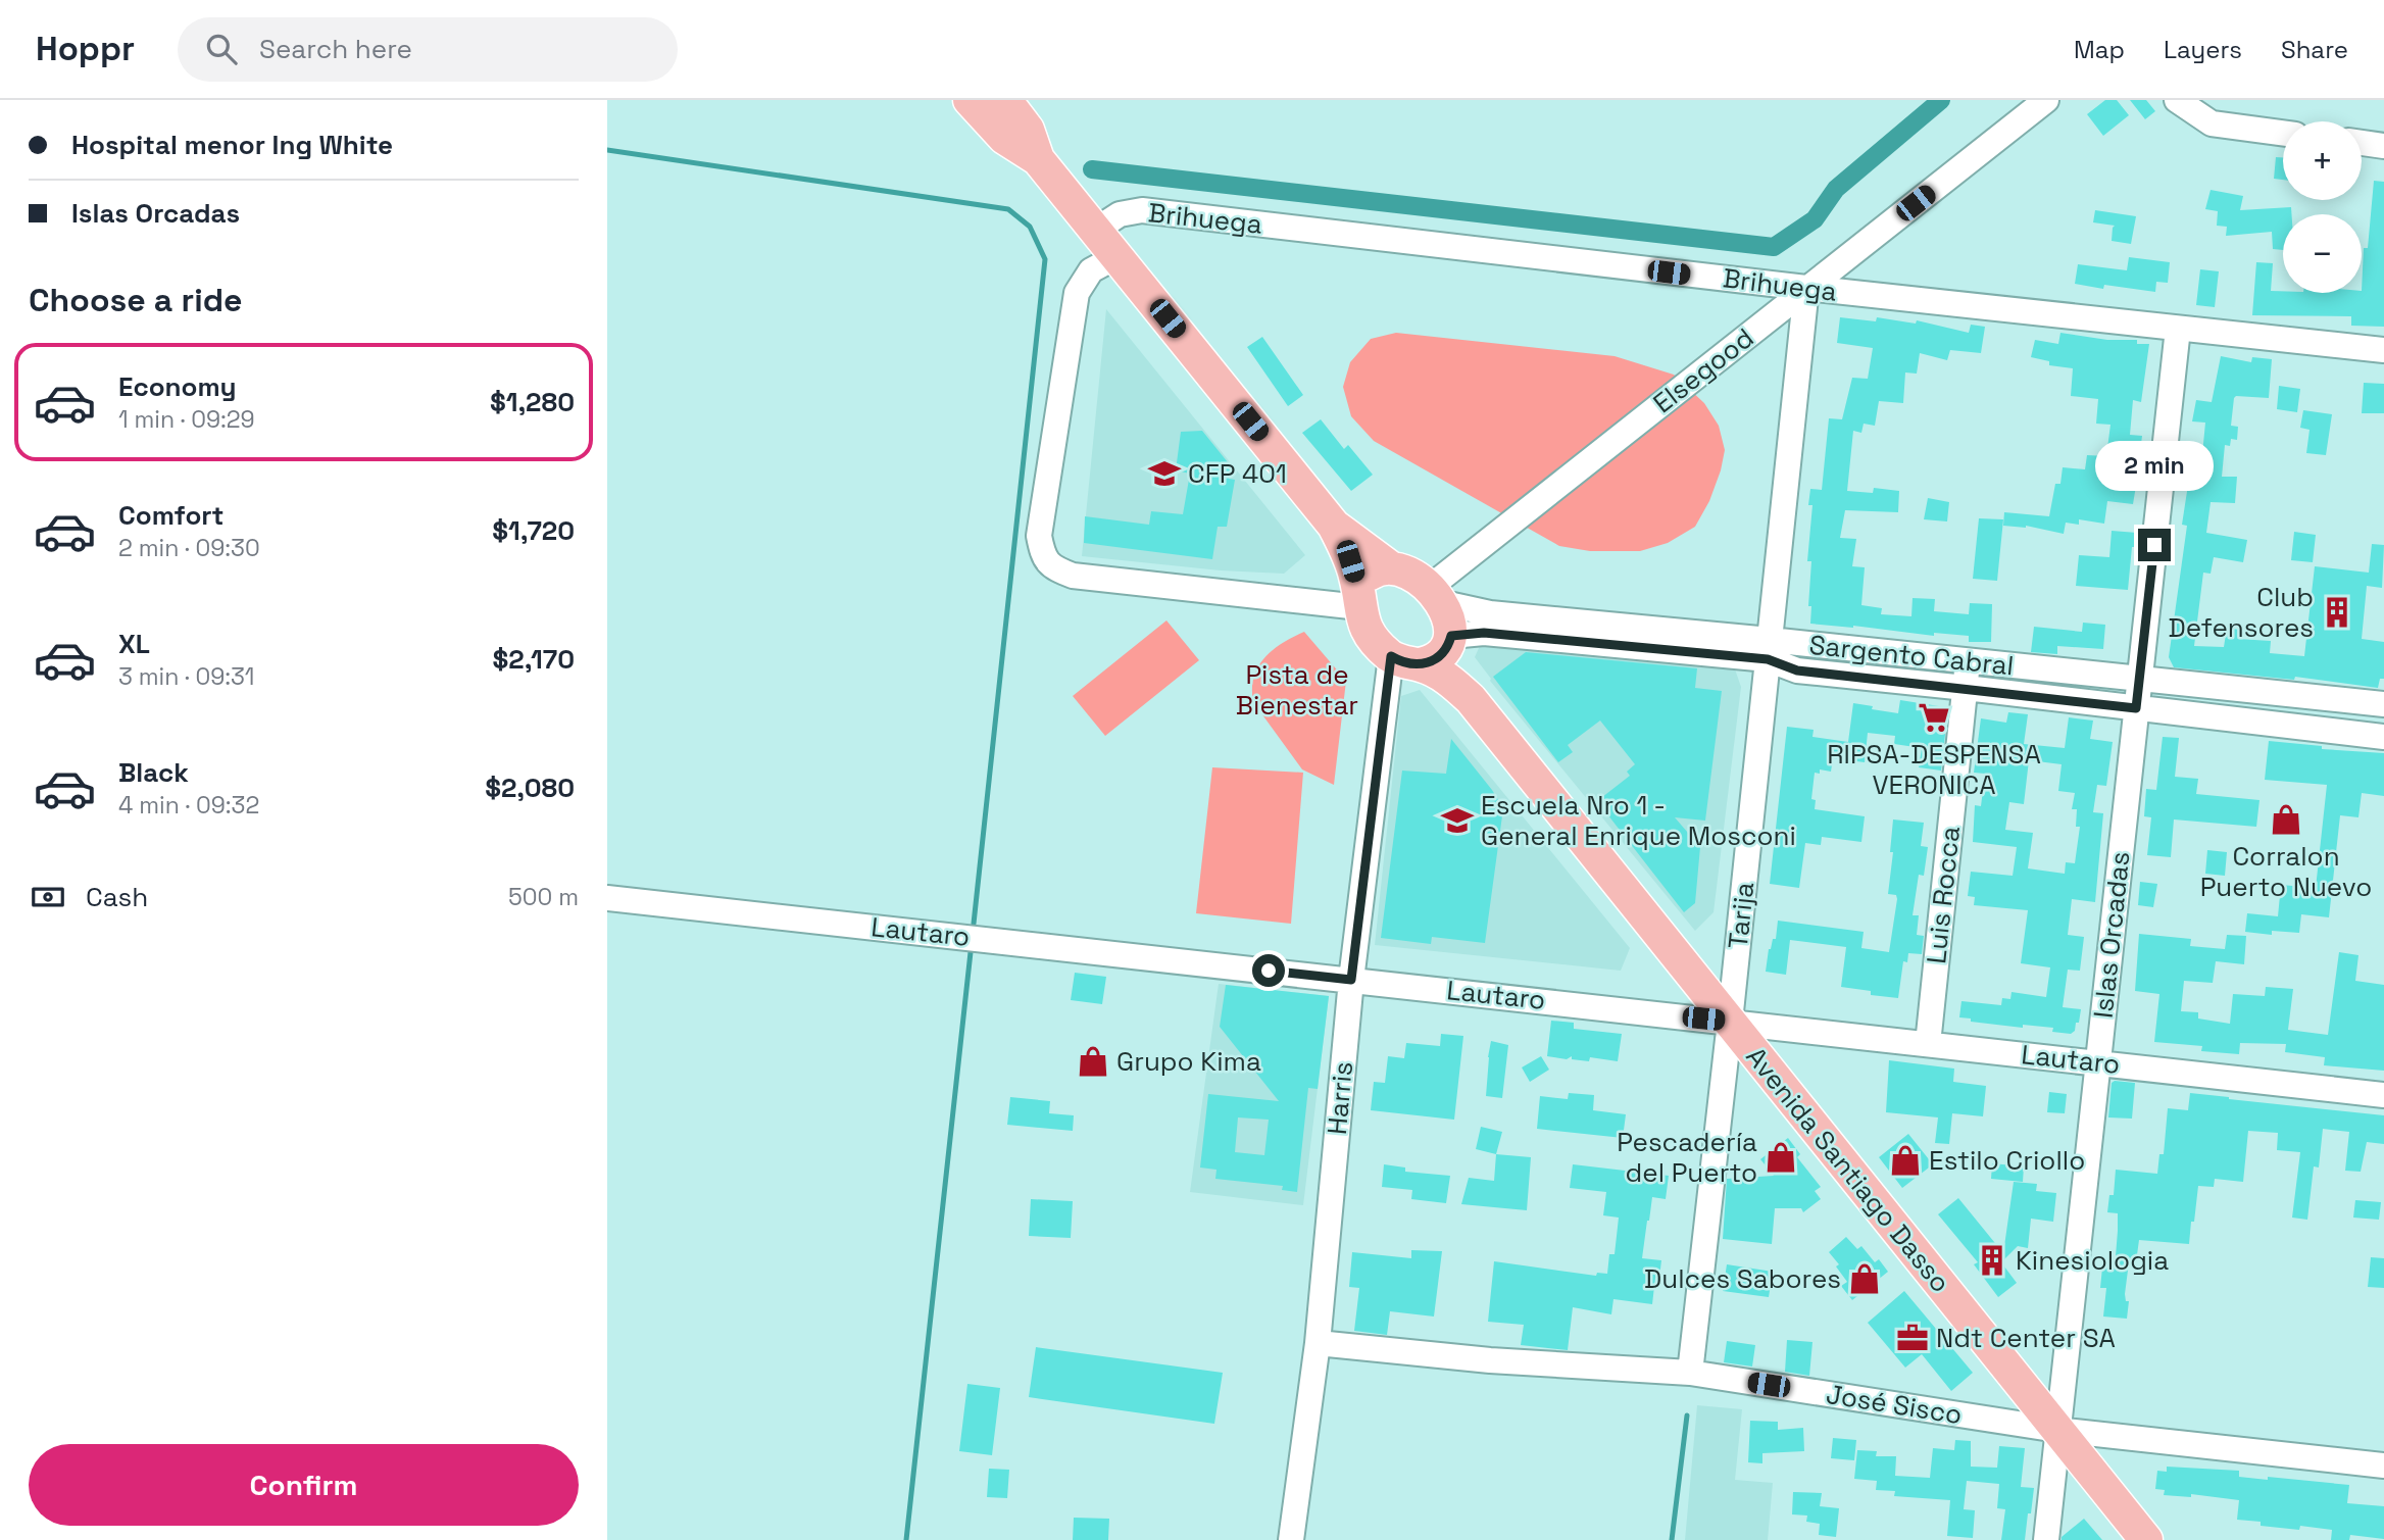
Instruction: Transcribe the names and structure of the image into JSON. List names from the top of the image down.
{
  "streets": {
    "main road": ["Avenida Santiago Dasso"],
    "street": [
      "Brihuega",
      "Elsegood",
      "Sargento Cabral",
      "Luis Rocca",
      "Tarija",
      "Lautaro",
      "Islas Orcadas",
      "Harris",
      "José Sisco"
    ]
  },
  "crossings": [
    ["Brihuega", "Elsegood"],
    ["Brihuega", "Tarija"],
    ["Brihuega", "Islas Orcadas"],
    ["Brihuega", "Avenida Santiago Dasso"],
    ["Elsegood", "Sargento Cabral"],
    ["Elsegood", "Tarija"],
    ["Elsegood", "Harris"],
    ["Elsegood", "Avenida Santiago Dasso"],
    ["Sargento Cabral", "Luis Rocca"],
    ["Sargento Cabral", "Tarija"],
    ["Sargento Cabral", "Islas Orcadas"],
    ["Sargento Cabral", "Harris"],
    ["Sargento Cabral", "Avenida Santiago Dasso"],
    ["Luis Rocca", "Lautaro"],
    ["Tarija", "Lautaro"],
    ["Tarija", "Avenida Santiago Dasso"],
    ["Tarija", "José Sisco"],
    ["Lautaro", "Islas Orcadas"],
    ["Lautaro", "Harris"],
    ["Lautaro", "Avenida Santiago Dasso"],
    ["Islas Orcadas", "Avenida Santiago Dasso"],
    ["Islas Orcadas", "José Sisco"],
    ["Harris", "Avenida Santiago Dasso"],
    ["Harris", "José Sisco"],
    ["Avenida Santiago Dasso", "José Sisco"]
  ],
  "parks": ["Pista de Bienestar"],
  "places": {
    "school or university": ["CFP 401", "Escuela Nro 1 - General Enrique Mosconi"],
    "building": ["Club Defensores", "Kinesiologia"],
    "supermarket": ["RIPSA-DESPENSA VERONICA"],
    "shop": [
      "Corralon Puerto Nuevo",
      "Grupo Kima",
      "Pescadería del Puerto",
      "Estilo Criollo",
      "Dulces Sabores"
    ],
    "office": ["Ndt Center SA"]
  },
  "page": {
    "header": "Hoppr",
    "search": "Search here",
    "nav": ["Map", "Layers", "Share"],
    "banner": ["Hospital menor Ing White", "Islas Orcadas"],
    "map_buttons": ["+", "−"],
    "heading": "Choose a ride",
    "list": [
      {
        "name": "Economy",
        "note": "1 min · 09:29",
        "value": "$1,280"
      },
      {
        "name": "Comfort",
        "note": "2 min · 09:30",
        "value": "$1,720"
      },
      {
        "name": "XL",
        "note": "3 min · 09:31",
        "value": "$2,170"
      },
      {
        "name": "Black",
        "note": "4 min · 09:32",
        "value": "$2,080"
      }
    ],
    "bubble": "2 min",
    "pay": ["Cash", "500 m"],
    "buttons": "Confirm"
  }
}
